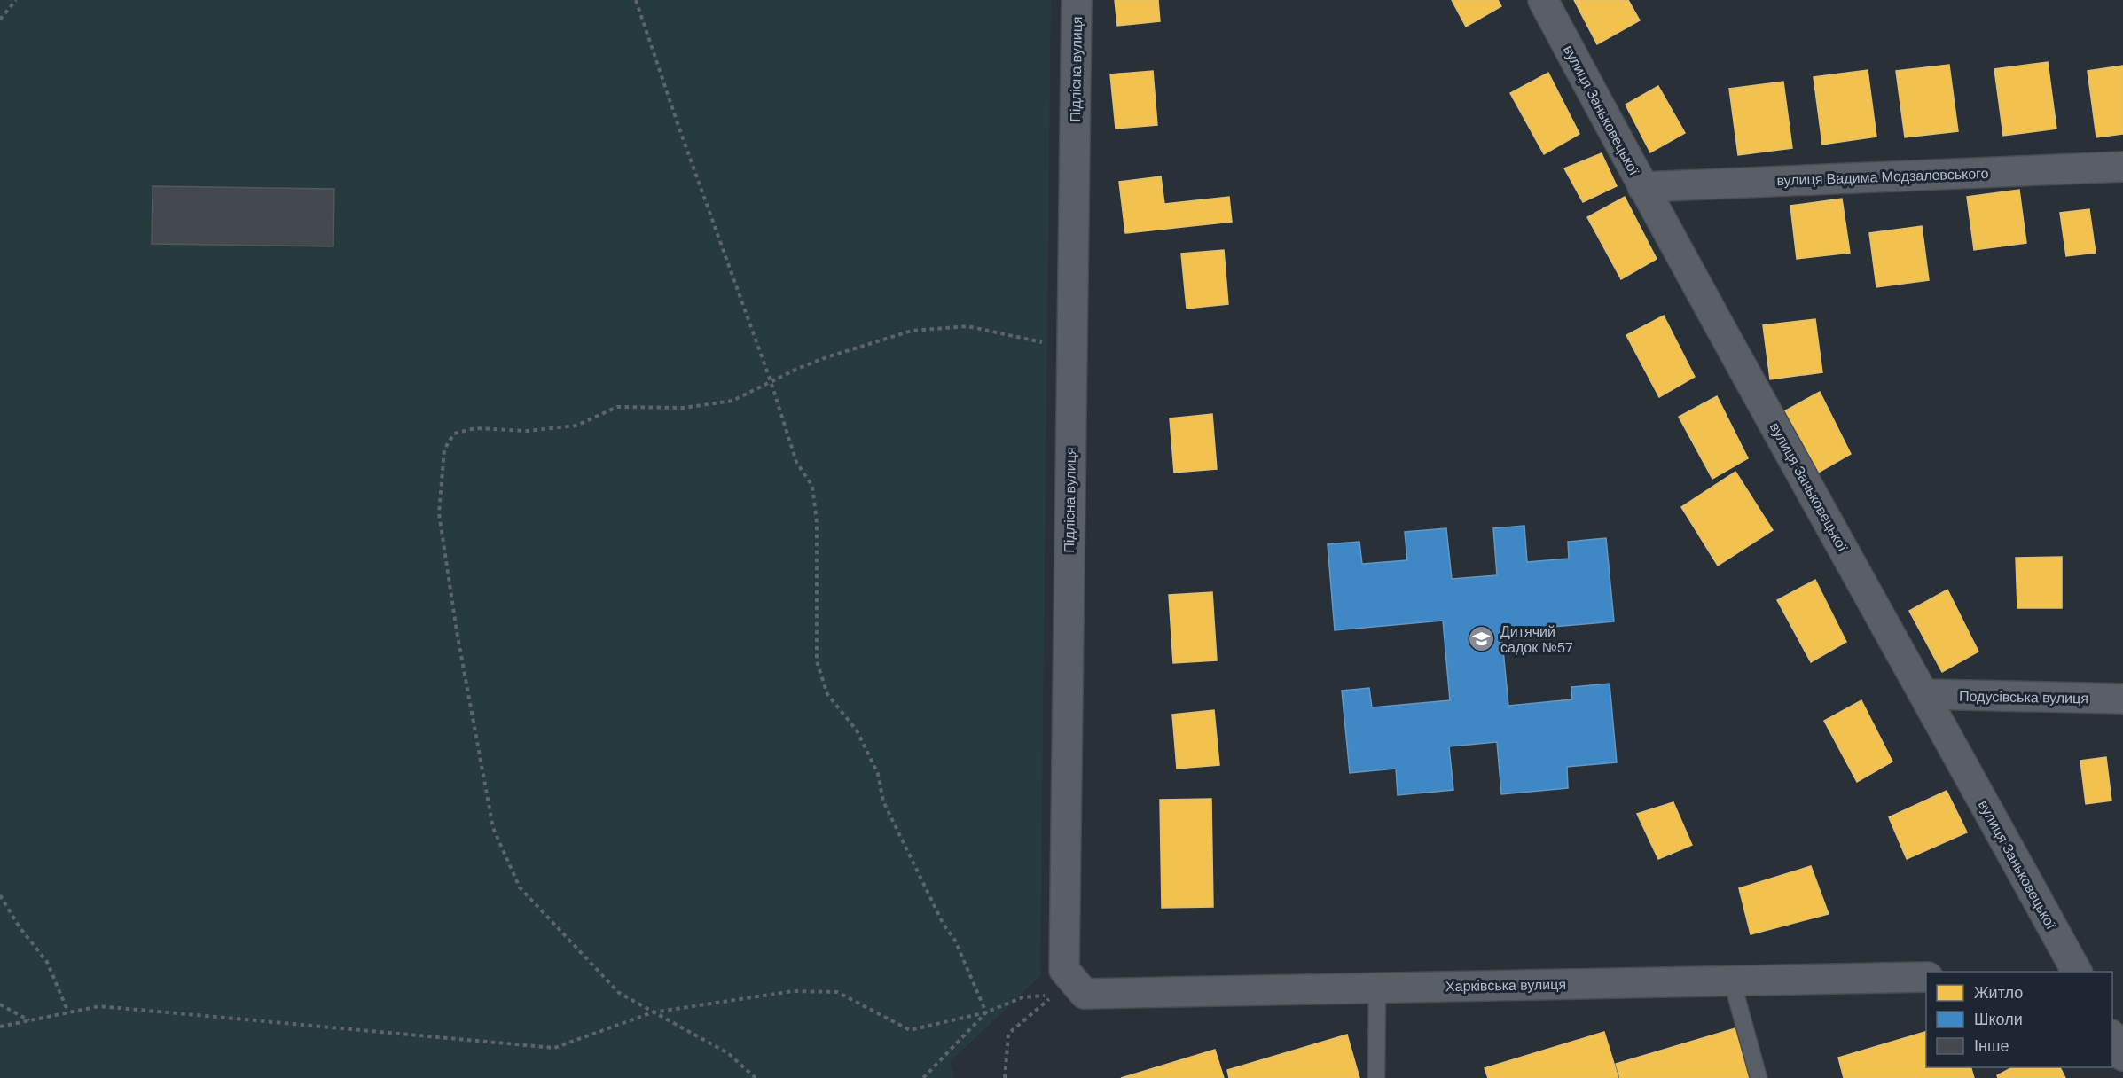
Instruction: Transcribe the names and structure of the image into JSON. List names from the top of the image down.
{
  "streets": {
    "street": [
      "Підлісна вулиця",
      "вулиця Заньковецької",
      "вулиця Вадима Модзалевського",
      "Подусівська вулиця",
      "Харківська вулиця"
    ]
  },
  "crossings": [
    ["Підлісна вулиця", "Харківська вулиця"],
    ["вулиця Заньковецької", "вулиця Вадима Модзалевського"],
    ["вулиця Заньковецької", "Подусівська вулиця"]
  ],
  "places": {
    "school or university": ["Дитячий садок №57"]
  },
  "legend": ["Житло", "Школи", "Інше"]
}
